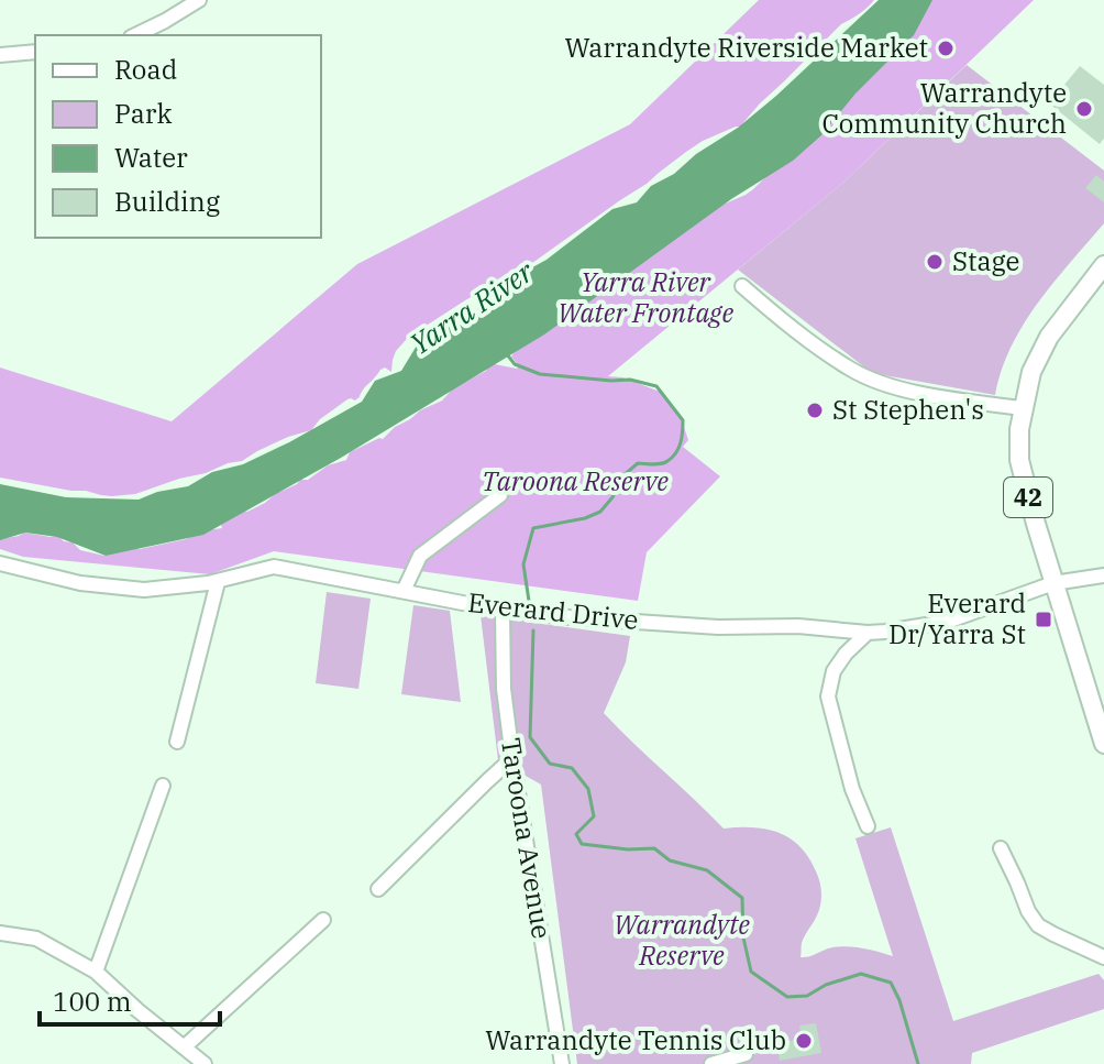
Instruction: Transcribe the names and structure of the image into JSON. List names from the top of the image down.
{
  "streets": {
    "main road": ["42"],
    "street": ["Everard Drive", "Taroona Avenue"]
  },
  "crossings": [
    ["42", "Everard Drive"],
    ["Everard Drive", "Taroona Avenue"]
  ],
  "water": ["Yarra River"],
  "parks": ["Yarra River Water Frontage", "Taroona Reserve", "Warrandyte Reserve"],
  "places": {
    "other": [
      "Warrandyte Riverside Market",
      "Warrandyte Community Church",
      "Stage",
      "St Stephen's",
      "Warrandyte Tennis Club"
    ],
    "transit": ["Everard Dr/Yarra St"]
  },
  "legend": [
    "Road",
    "Park",
    "Water",
    "Building"
  ],
  "scale_bar": "100 m"
}
